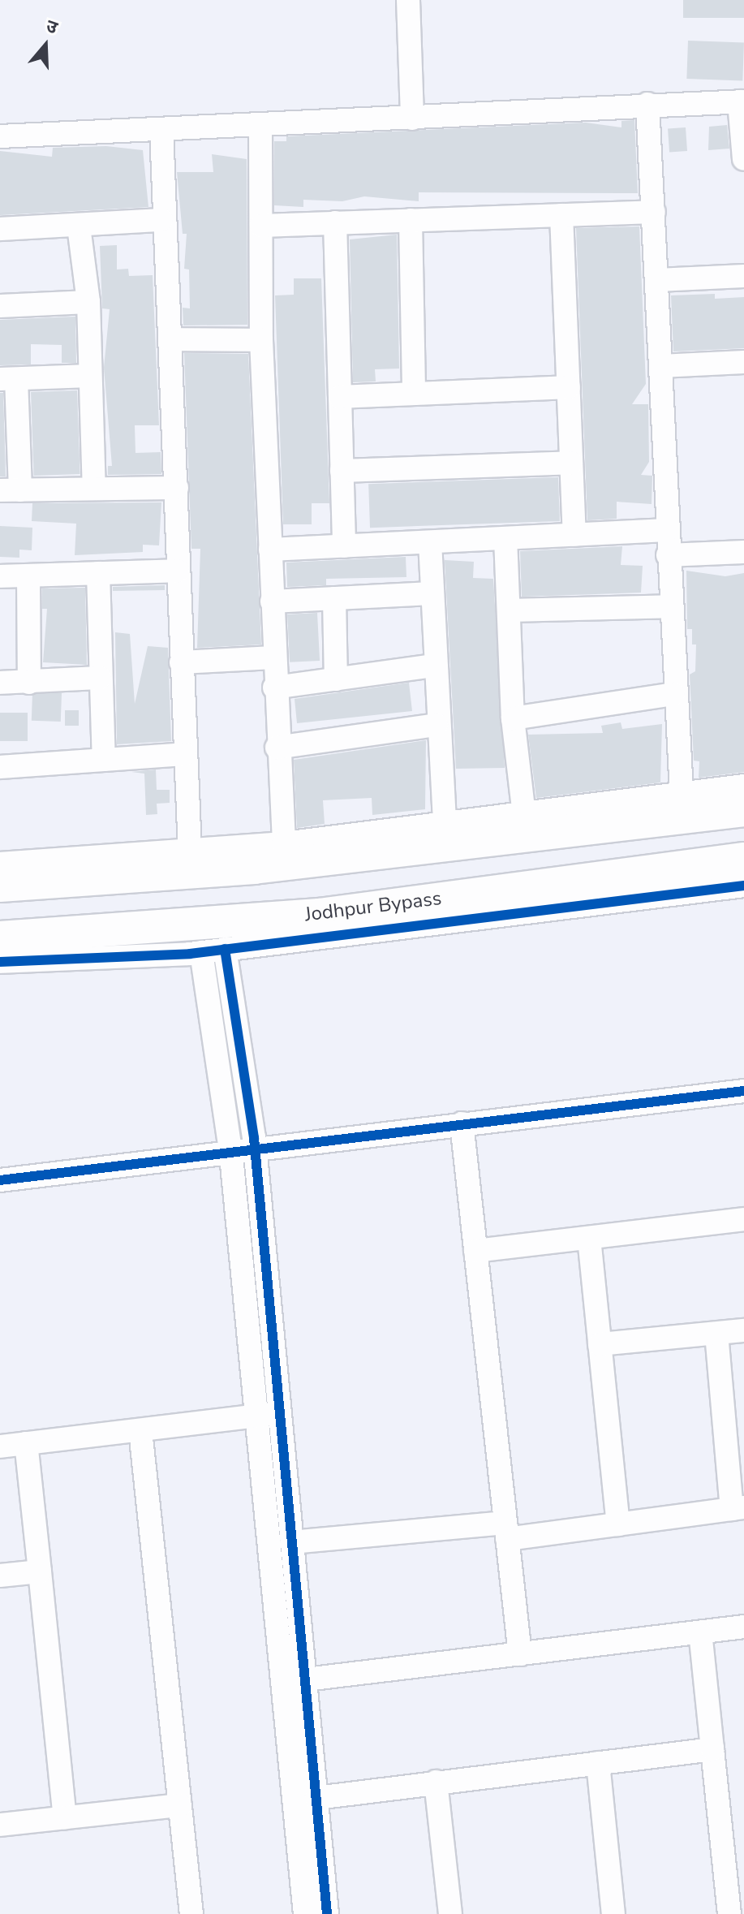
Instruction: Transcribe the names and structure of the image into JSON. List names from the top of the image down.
{
  "streets": {
    "highway": ["Jodhpur Bypass"]
  },
  "north": "top"
}
